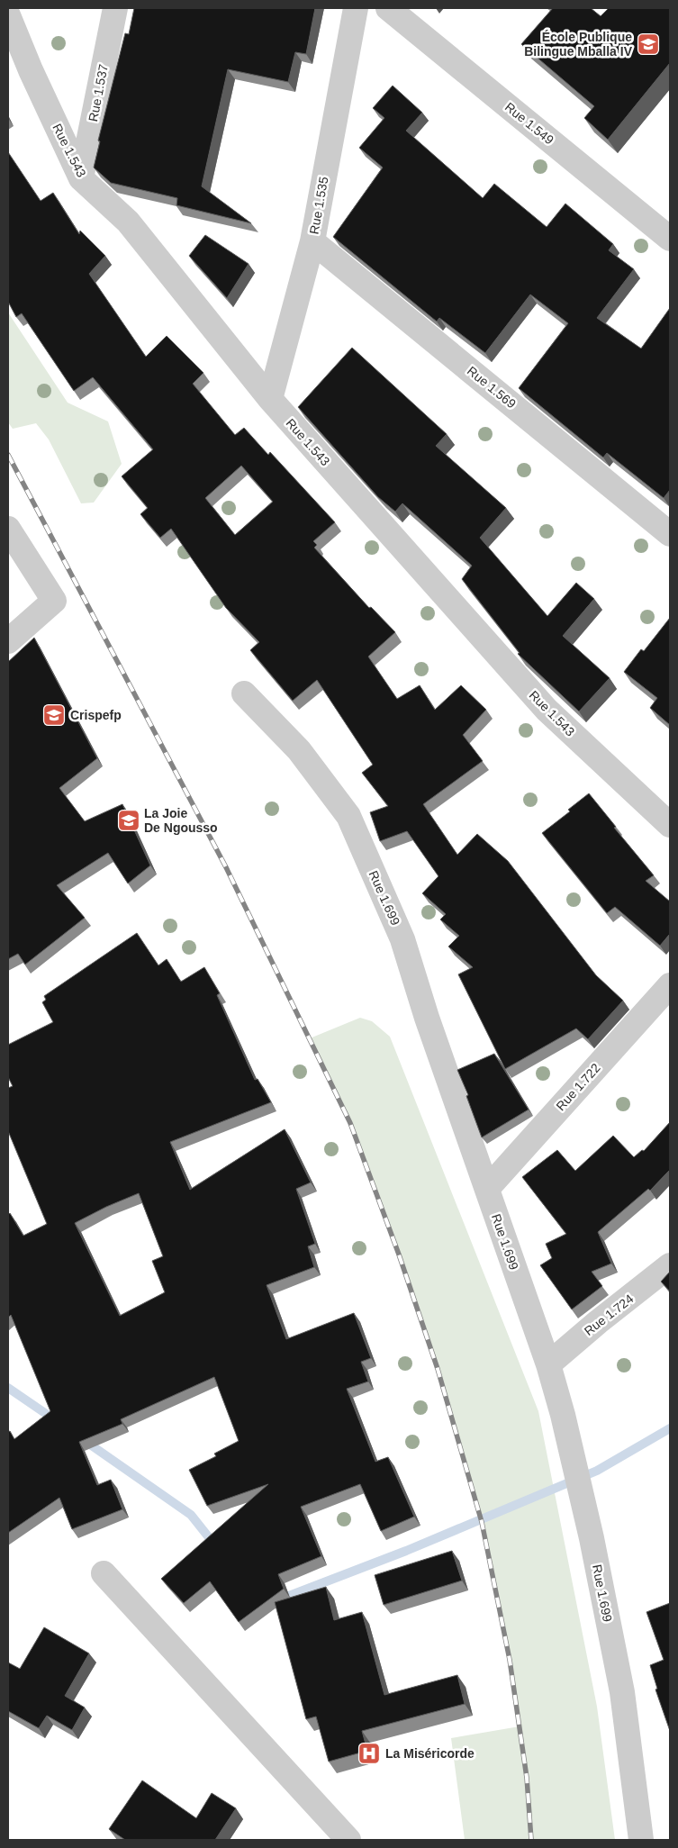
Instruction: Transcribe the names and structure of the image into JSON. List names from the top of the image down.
{
  "streets": {
    "street": [
      "Rue 1.537",
      "Rue 1.549",
      "Rue 1.543",
      "Rue 1.535",
      "Rue 1.569",
      "Rue 1.699",
      "Rue 1.722",
      "Rue 1.724"
    ]
  },
  "crossings": [
    ["Rue 1.537", "Rue 1.543"],
    ["Rue 1.543", "Rue 1.535"],
    ["Rue 1.535", "Rue 1.569"],
    ["Rue 1.699", "Rue 1.722"],
    ["Rue 1.699", "Rue 1.724"]
  ],
  "places": {
    "school or university": ["École Publique Bilingue Mballa IV", "Crispefp", "La Joie De Ngousso"],
    "hospital": ["La Miséricorde"]
  }
}
